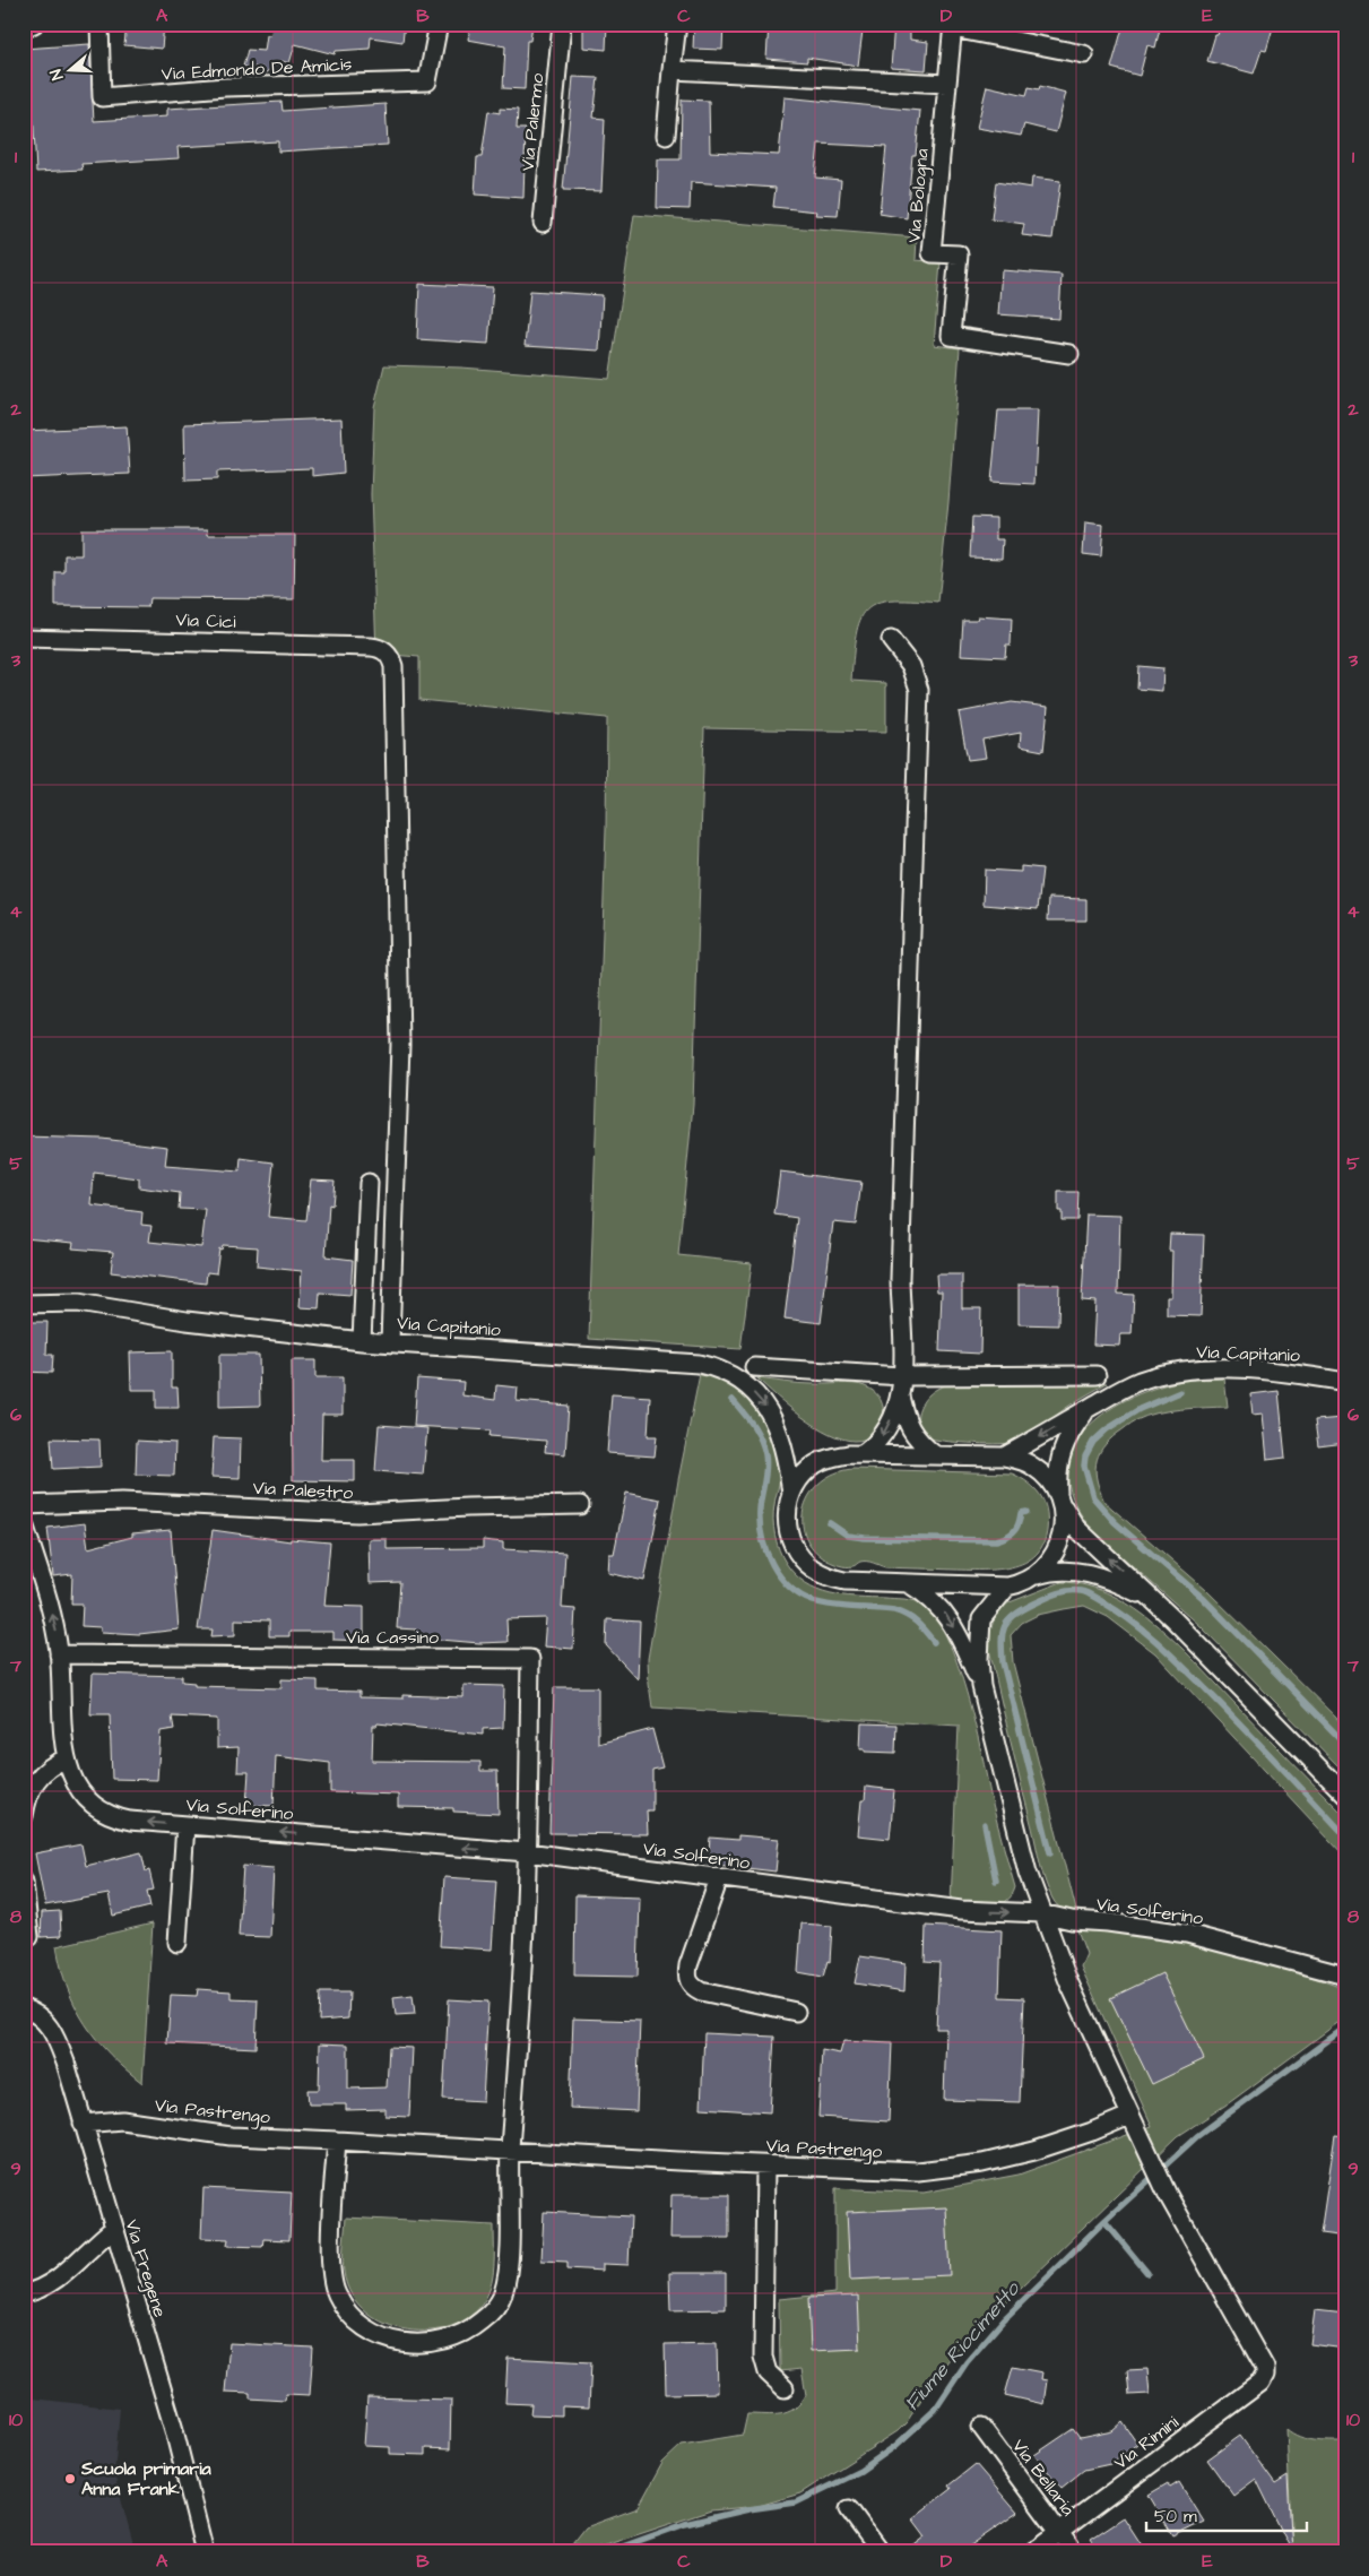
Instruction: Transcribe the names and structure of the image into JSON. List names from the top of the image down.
{
  "streets": {
    "street": [
      "Via Edmondo De Amicis",
      "Via Palermo",
      "Via Bologna",
      "Via Cici",
      "Via Capitanio",
      "Via Palestro",
      "Via Cassino",
      "Via Solferino",
      "Via Pastrengo",
      "Via Fregene",
      "Via Rimini",
      "Via Bellaria"
    ]
  },
  "crossings": [
    ["Via Cici", "Via Capitanio"],
    ["Via Cassino", "Via Solferino"],
    ["Via Pastrengo", "Via Fregene"],
    ["Via Pastrengo", "Via Rimini"],
    ["Via Rimini", "Via Bellaria"]
  ],
  "water": ["Fiume Riocimetto"],
  "places": ["Scuola primaria Anna Frank"],
  "scale_bar": "50 m",
  "north": "left",
  "grid": {
    "columns": [
      "A",
      "B",
      "C",
      "D",
      "E"
    ],
    "rows": [
      "1",
      "2",
      "3",
      "4",
      "5",
      "6",
      "7",
      "8",
      "9",
      "10"
    ]
  }
}
